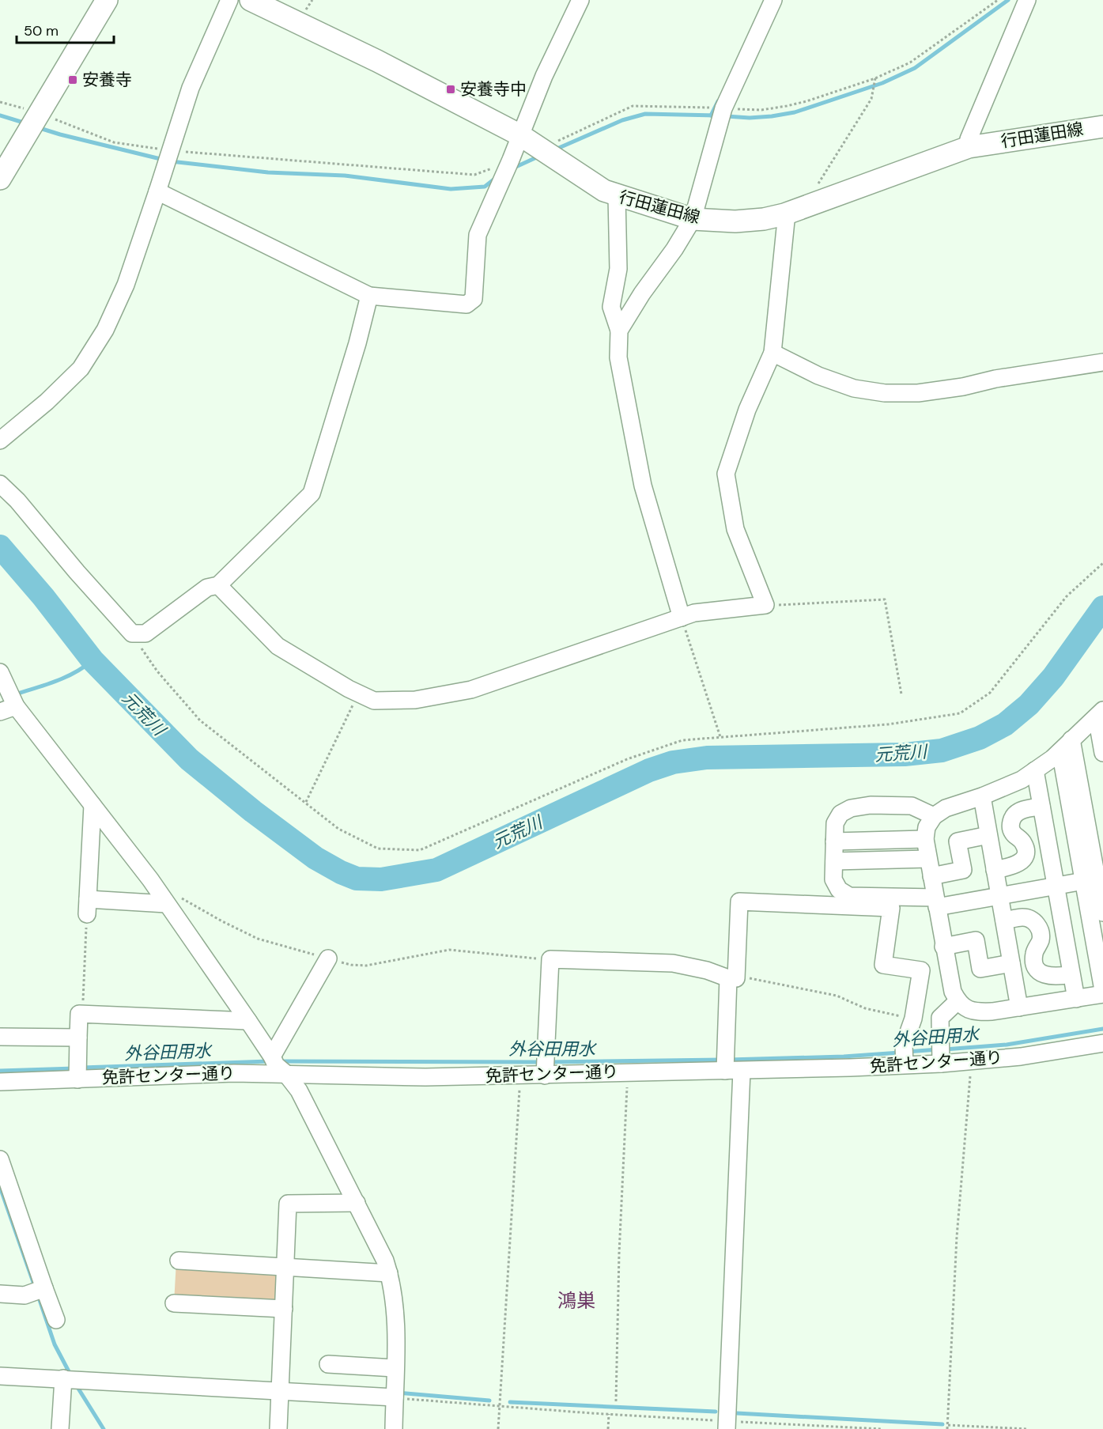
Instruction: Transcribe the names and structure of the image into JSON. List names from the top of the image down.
{
  "streets": {
    "main road": ["行田蓮田線"],
    "street": ["免許センター通り"]
  },
  "districts": ["鴻巣"],
  "water": ["元荒川", "外谷田用水"],
  "places": {
    "transit": ["安養寺", "安養寺中"]
  },
  "scale_bar": "50 m"
}
